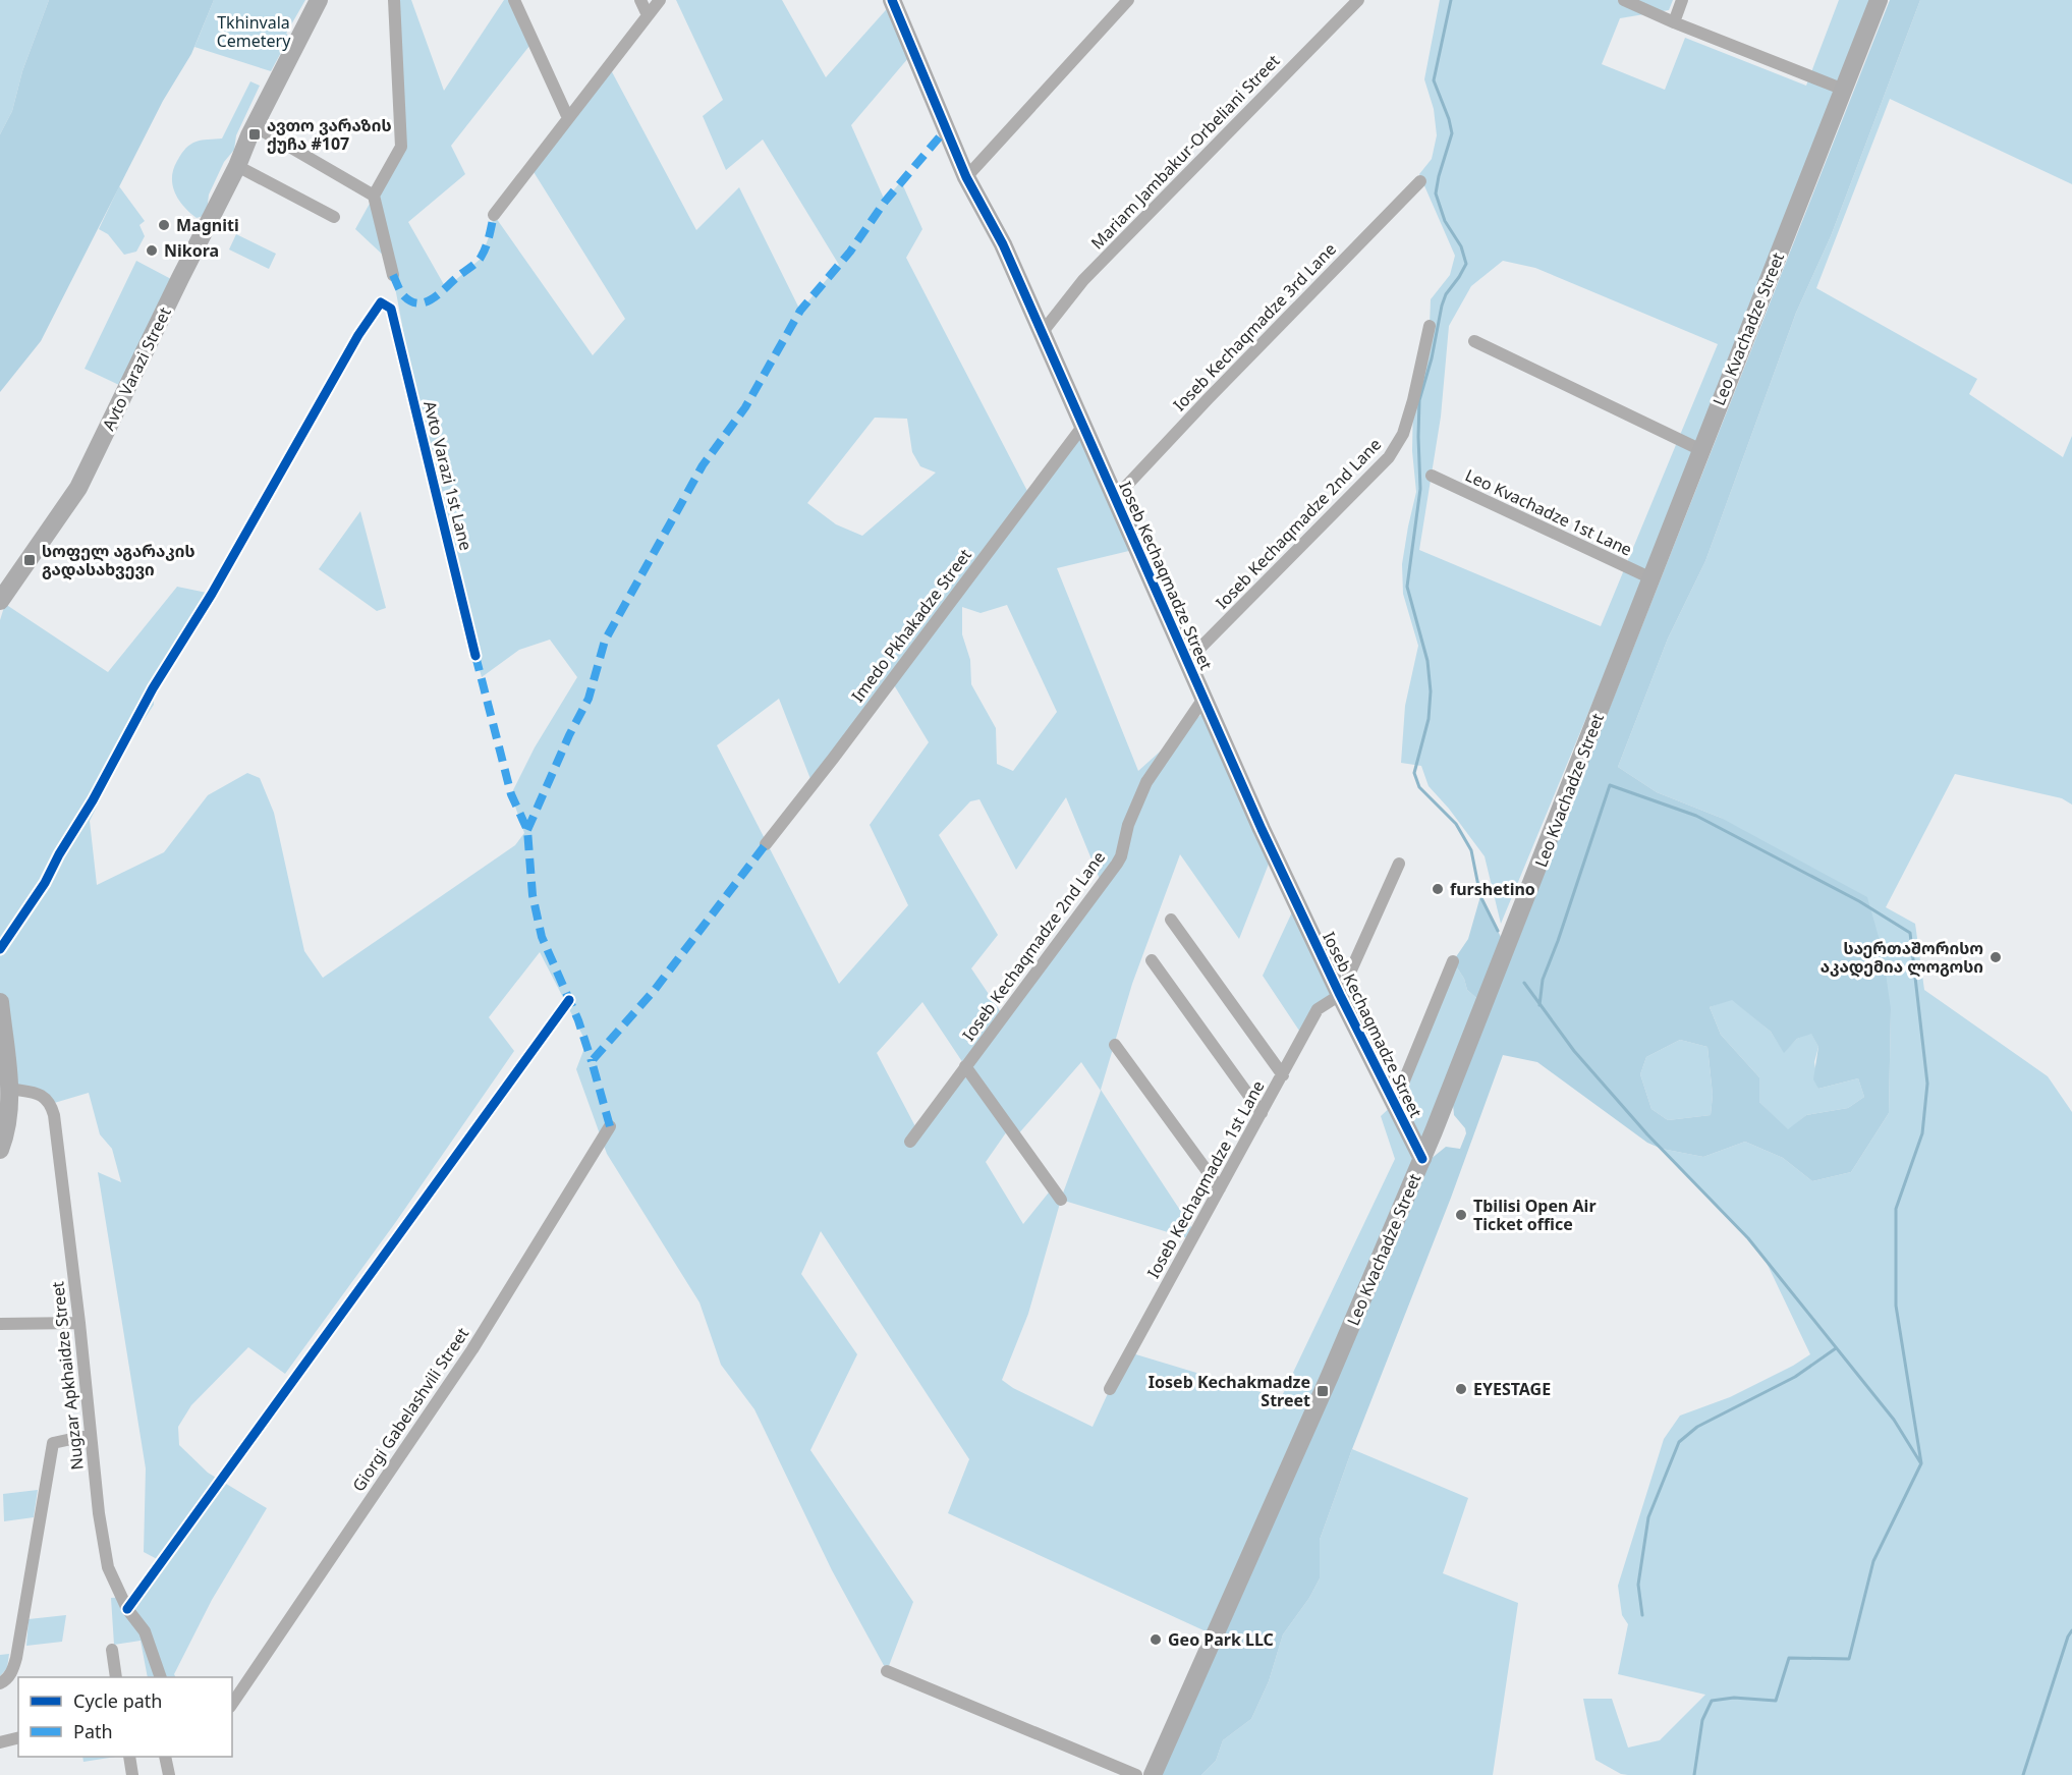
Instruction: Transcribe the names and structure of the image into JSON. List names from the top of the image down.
{
  "streets": {
    "street": [
      "Mariam Jambakur-Orbeliani Street",
      "Ioseb Kechaqmadze 3rd Lane",
      "Leo Kvachadze Street",
      "Avto Varazi Street",
      "Avto Varazi 1st Lane",
      "Leo Kvachadze 1st Lane",
      "Ioseb Kechaqmadze 2nd Lane",
      "Ioseb Kechaqmadze Street",
      "Imedo Pkhakadze Street",
      "Ioseb Kechaqmadze 1st Lane",
      "Nugzar Apkhaidze Street",
      "Giorgi Gabelashvili Street"
    ]
  },
  "crossings": [
    ["Mariam Jambakur-Orbeliani Street", "Ioseb Kechaqmadze Street"],
    ["Ioseb Kechaqmadze 3rd Lane", "Ioseb Kechaqmadze Street"],
    ["Leo Kvachadze Street", "Leo Kvachadze 1st Lane"],
    ["Leo Kvachadze Street", "Ioseb Kechaqmadze Street"],
    ["Ioseb Kechaqmadze 2nd Lane", "Ioseb Kechaqmadze Street"],
    ["Ioseb Kechaqmadze Street", "Imedo Pkhakadze Street"],
    ["Ioseb Kechaqmadze Street", "Ioseb Kechaqmadze 1st Lane"]
  ],
  "parks": ["Tkhinvala Cemetery"],
  "places": {
    "transit": ["ავთო ვარაზის ქუჩა #107", "სოფელ აგარაკის გადასახვევი", "Ioseb Kechakmadze Street"],
    "other": [
      "Magniti",
      "Nikora",
      "furshetino",
      "საერთაშორისო აკადემია ლოგოსი",
      "Tbilisi Open Air Ticket office",
      "EYESTAGE",
      "Geo Park LLC"
    ]
  },
  "legend": ["Cycle path", "Path"]
}
